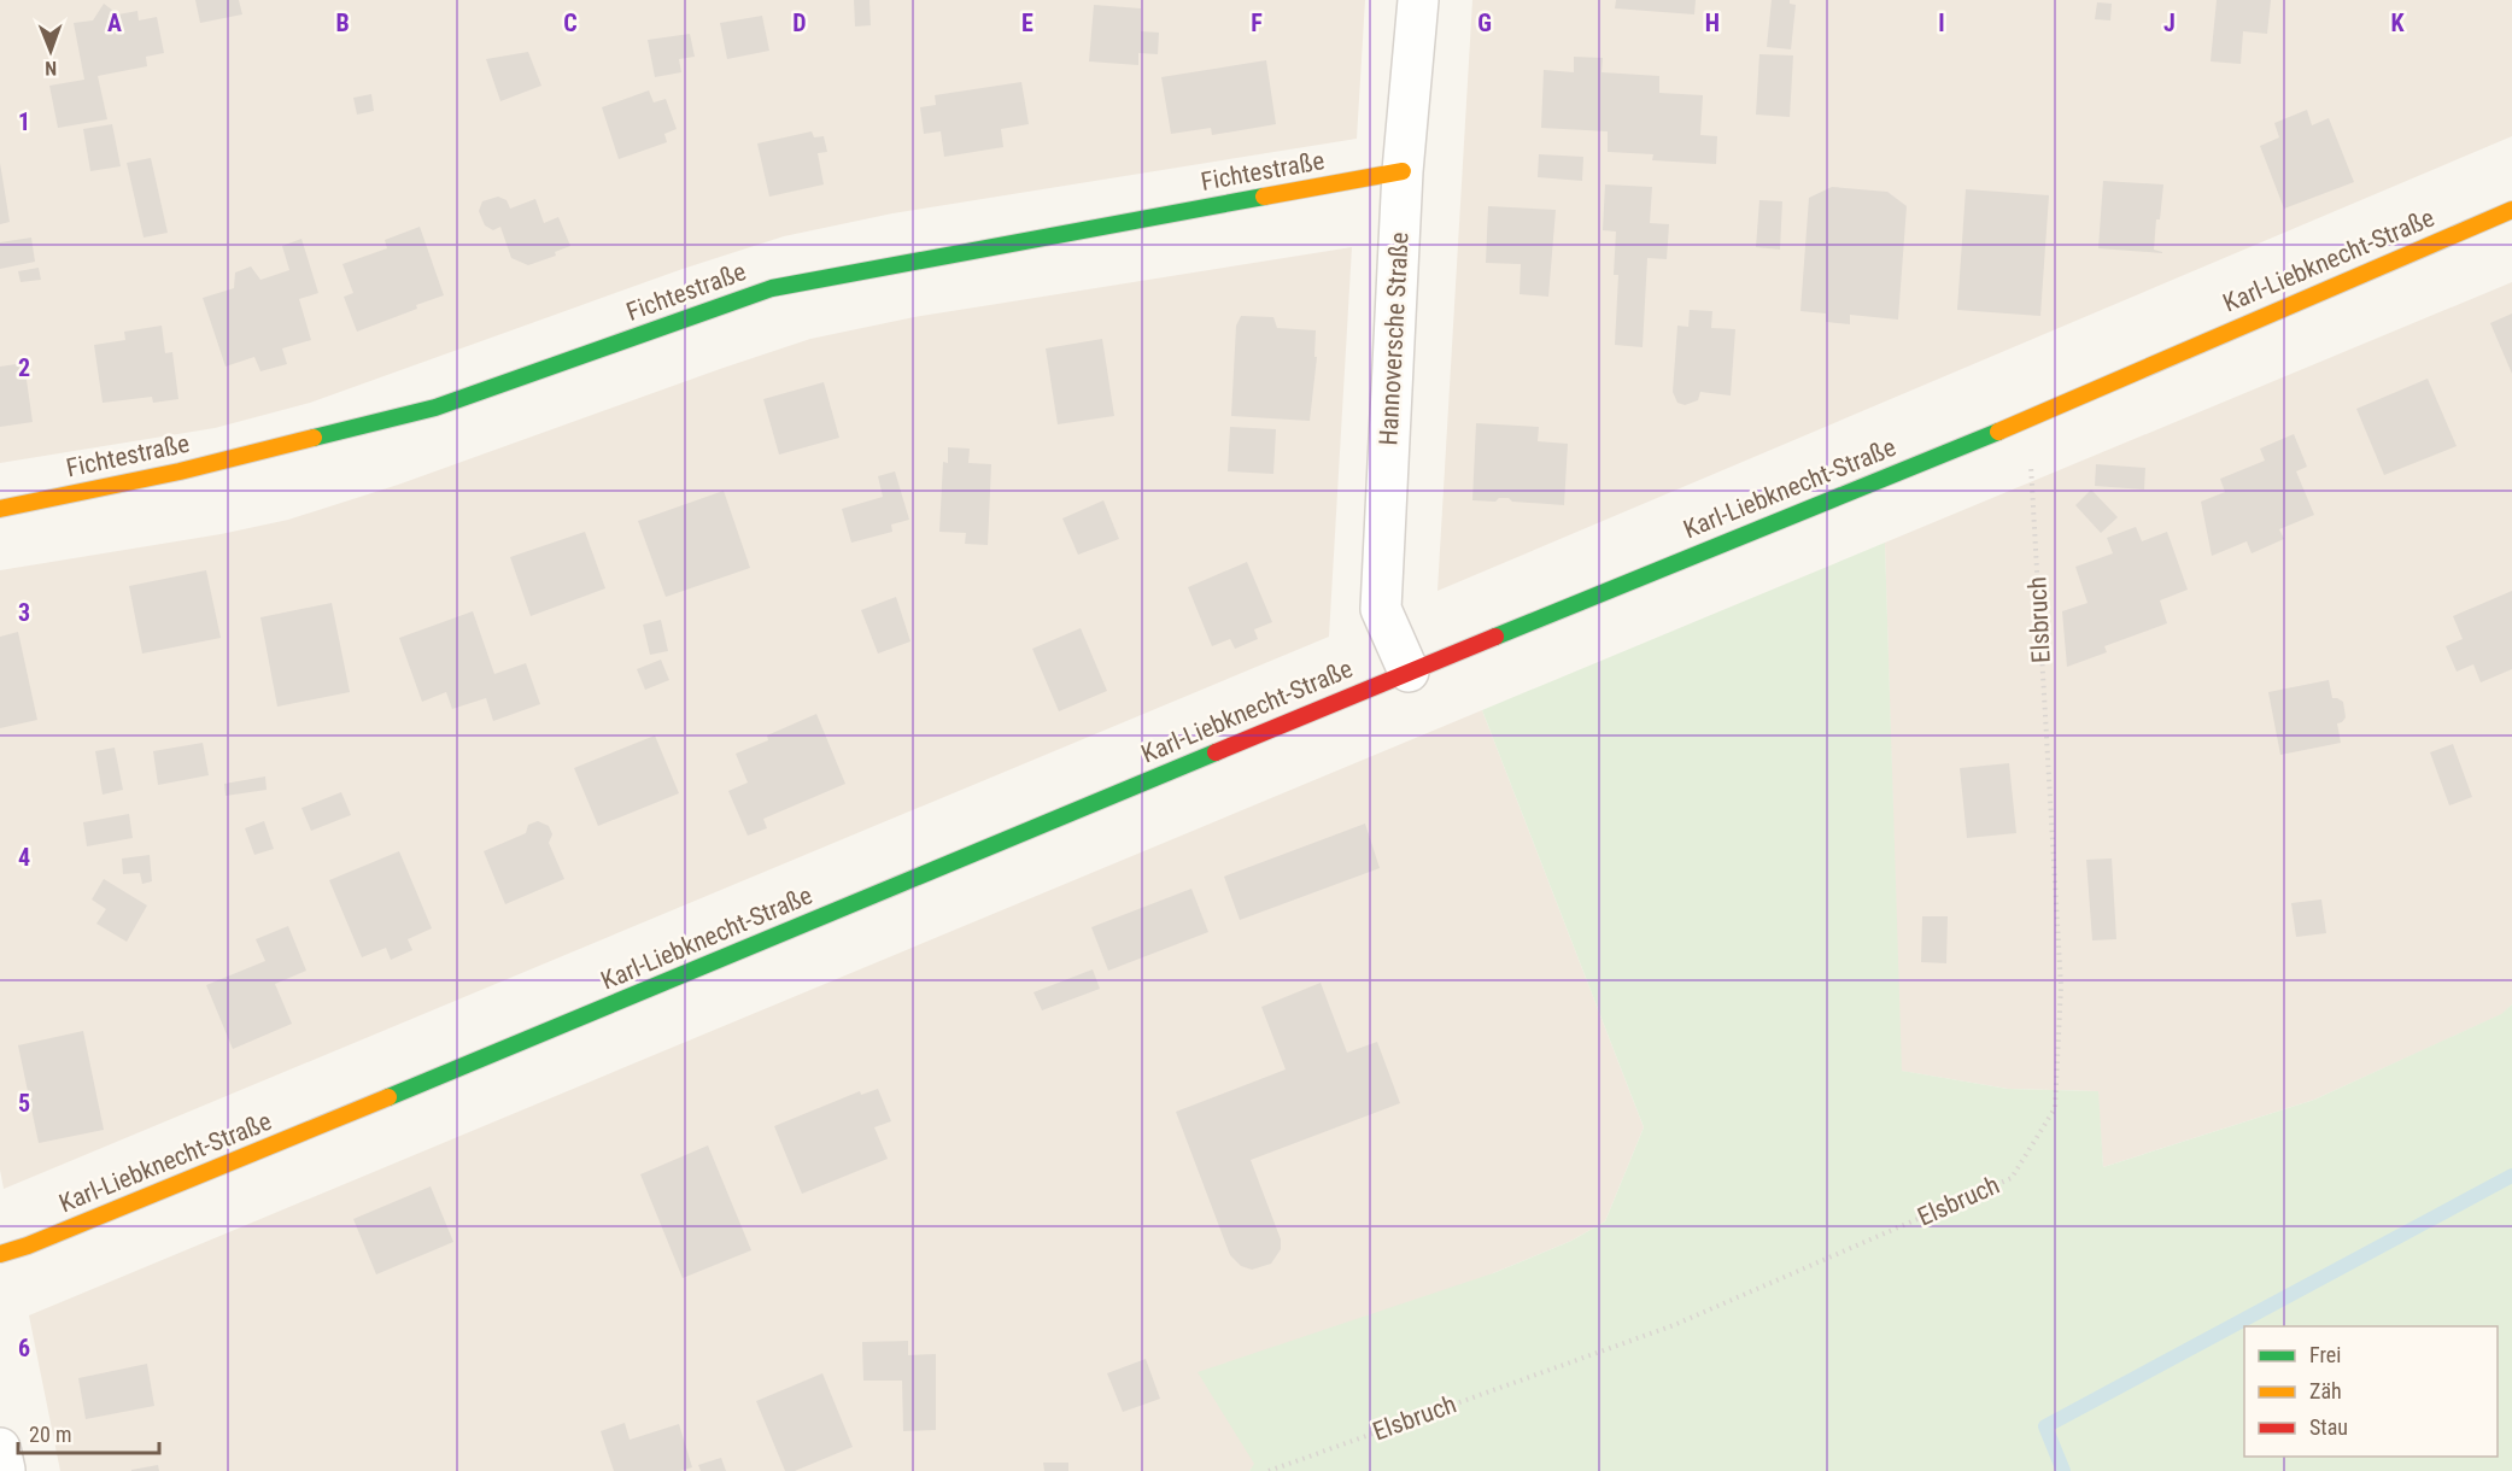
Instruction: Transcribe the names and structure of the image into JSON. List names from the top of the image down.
{
  "streets": {
    "street": ["Fichtestraße", "Karl-Liebknecht-Straße", "Hannoversche Straße"],
    "path": ["Elsbruch"]
  },
  "crossings": [
    ["Fichtestraße", "Hannoversche Straße"],
    ["Karl-Liebknecht-Straße", "Hannoversche Straße"],
    ["Karl-Liebknecht-Straße", "Elsbruch"]
  ],
  "legend": ["Frei", "Zäh", "Stau"],
  "scale_bar": "20 m",
  "north": "bottom",
  "grid": {
    "columns": [
      "A",
      "B",
      "C",
      "D",
      "E",
      "F",
      "G",
      "H",
      "I",
      "J",
      "K"
    ],
    "rows": [
      "1",
      "2",
      "3",
      "4",
      "5",
      "6"
    ]
  }
}
